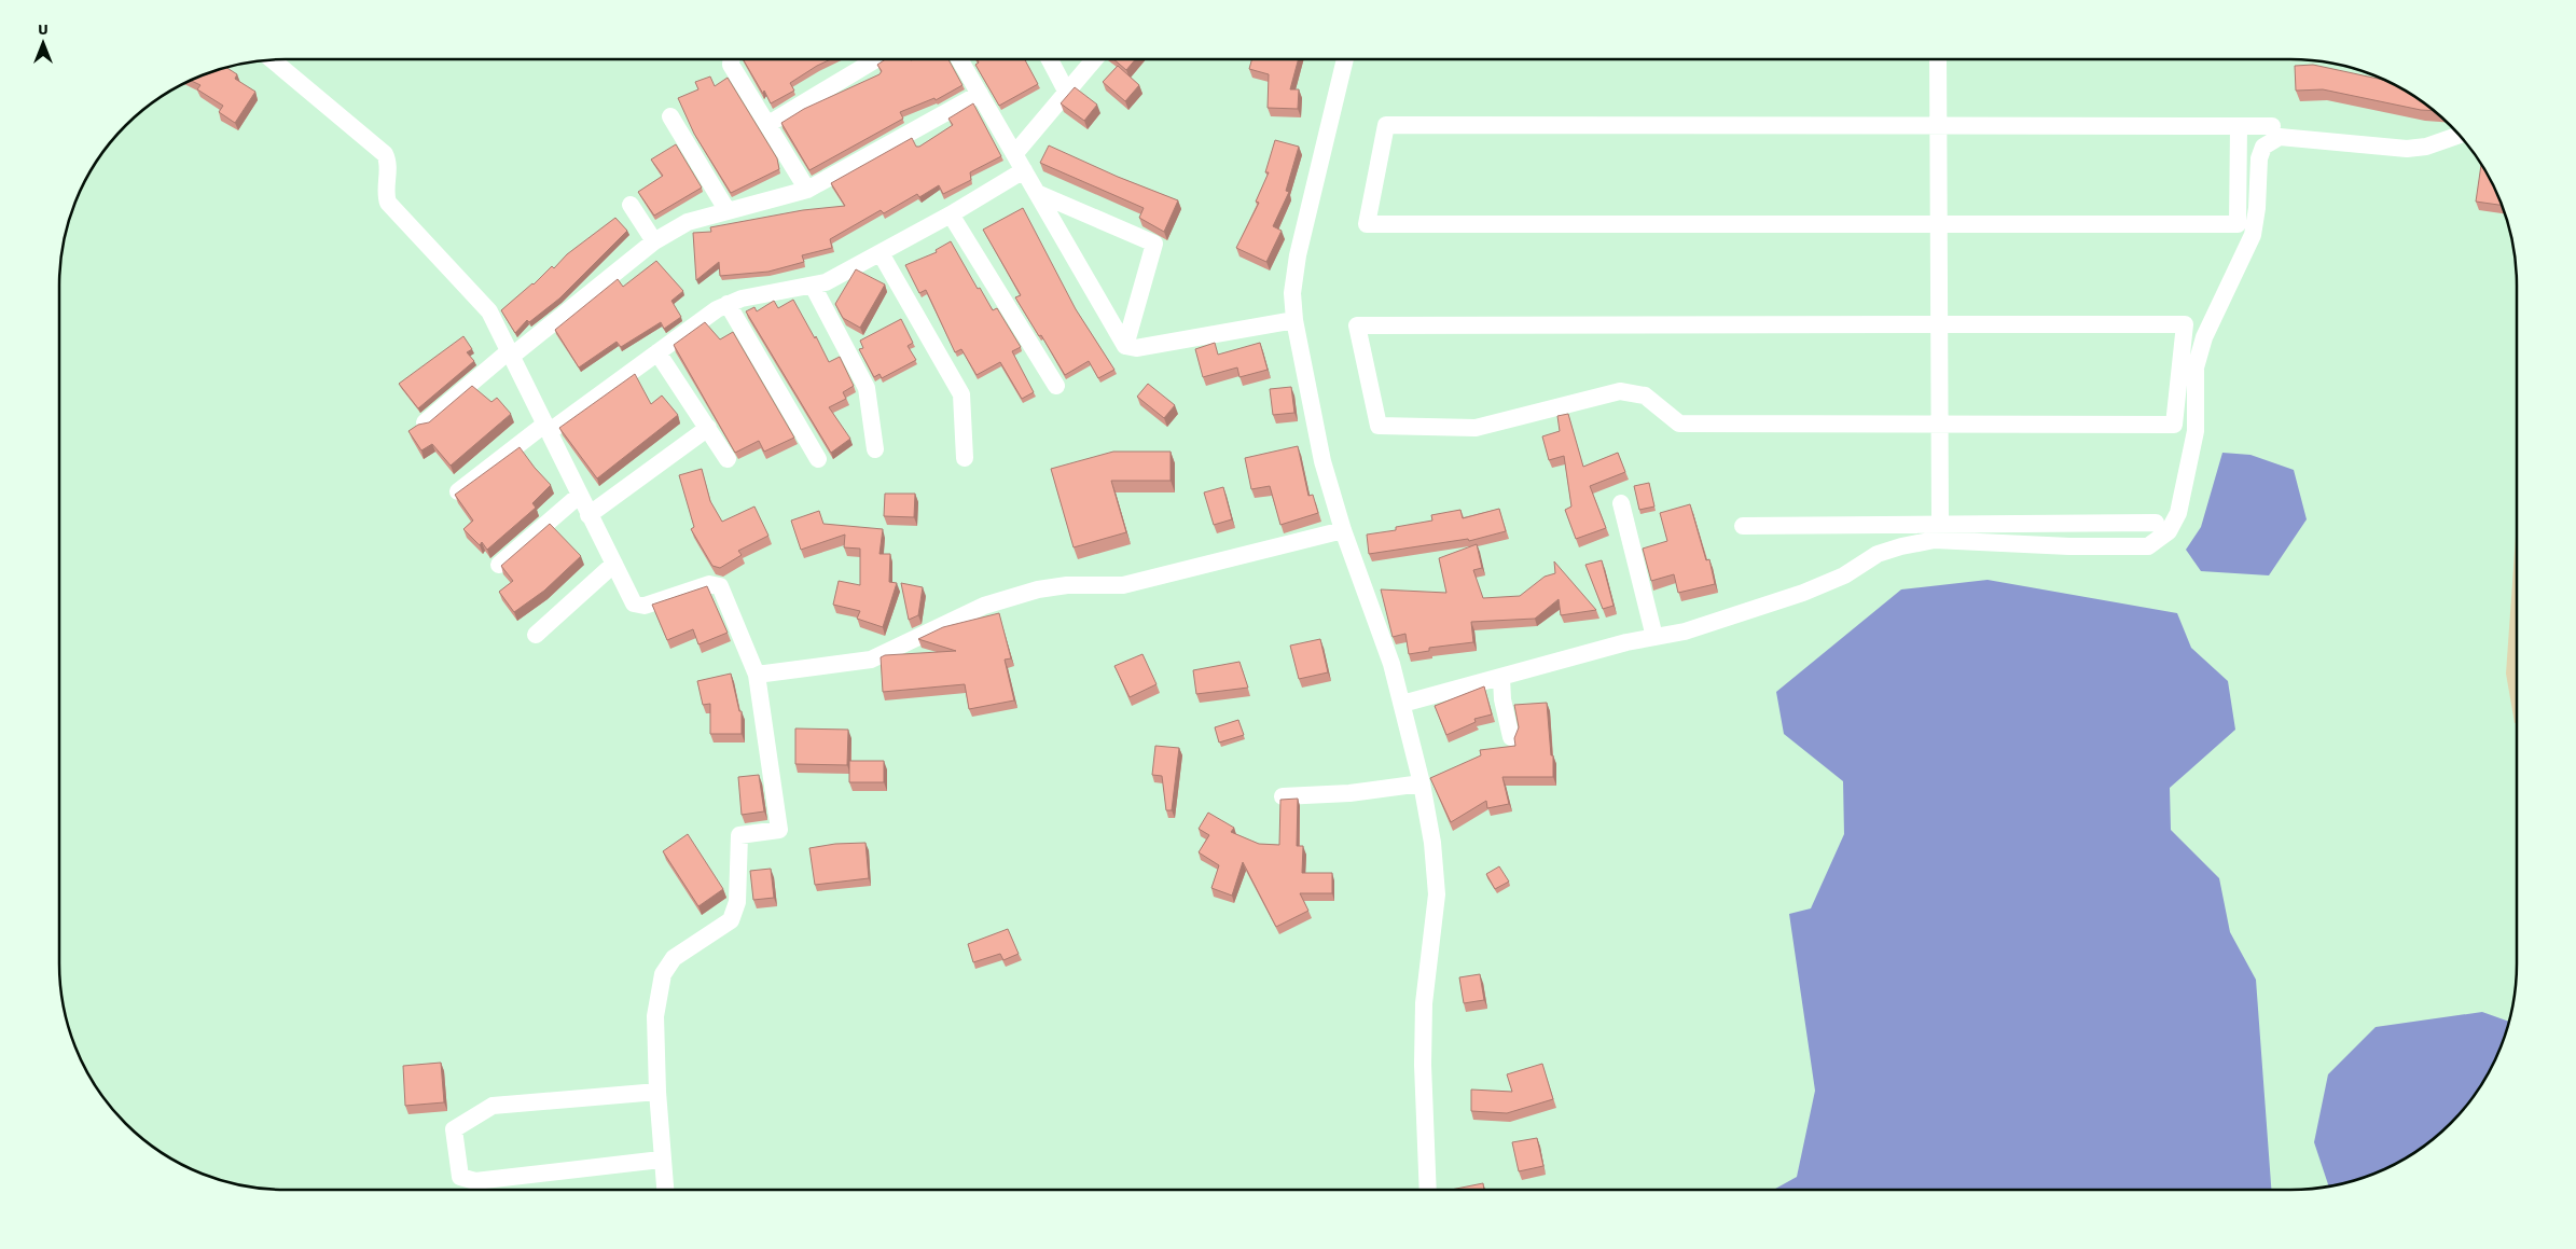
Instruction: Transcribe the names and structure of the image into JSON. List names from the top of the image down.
{
  "north": "top"
}
